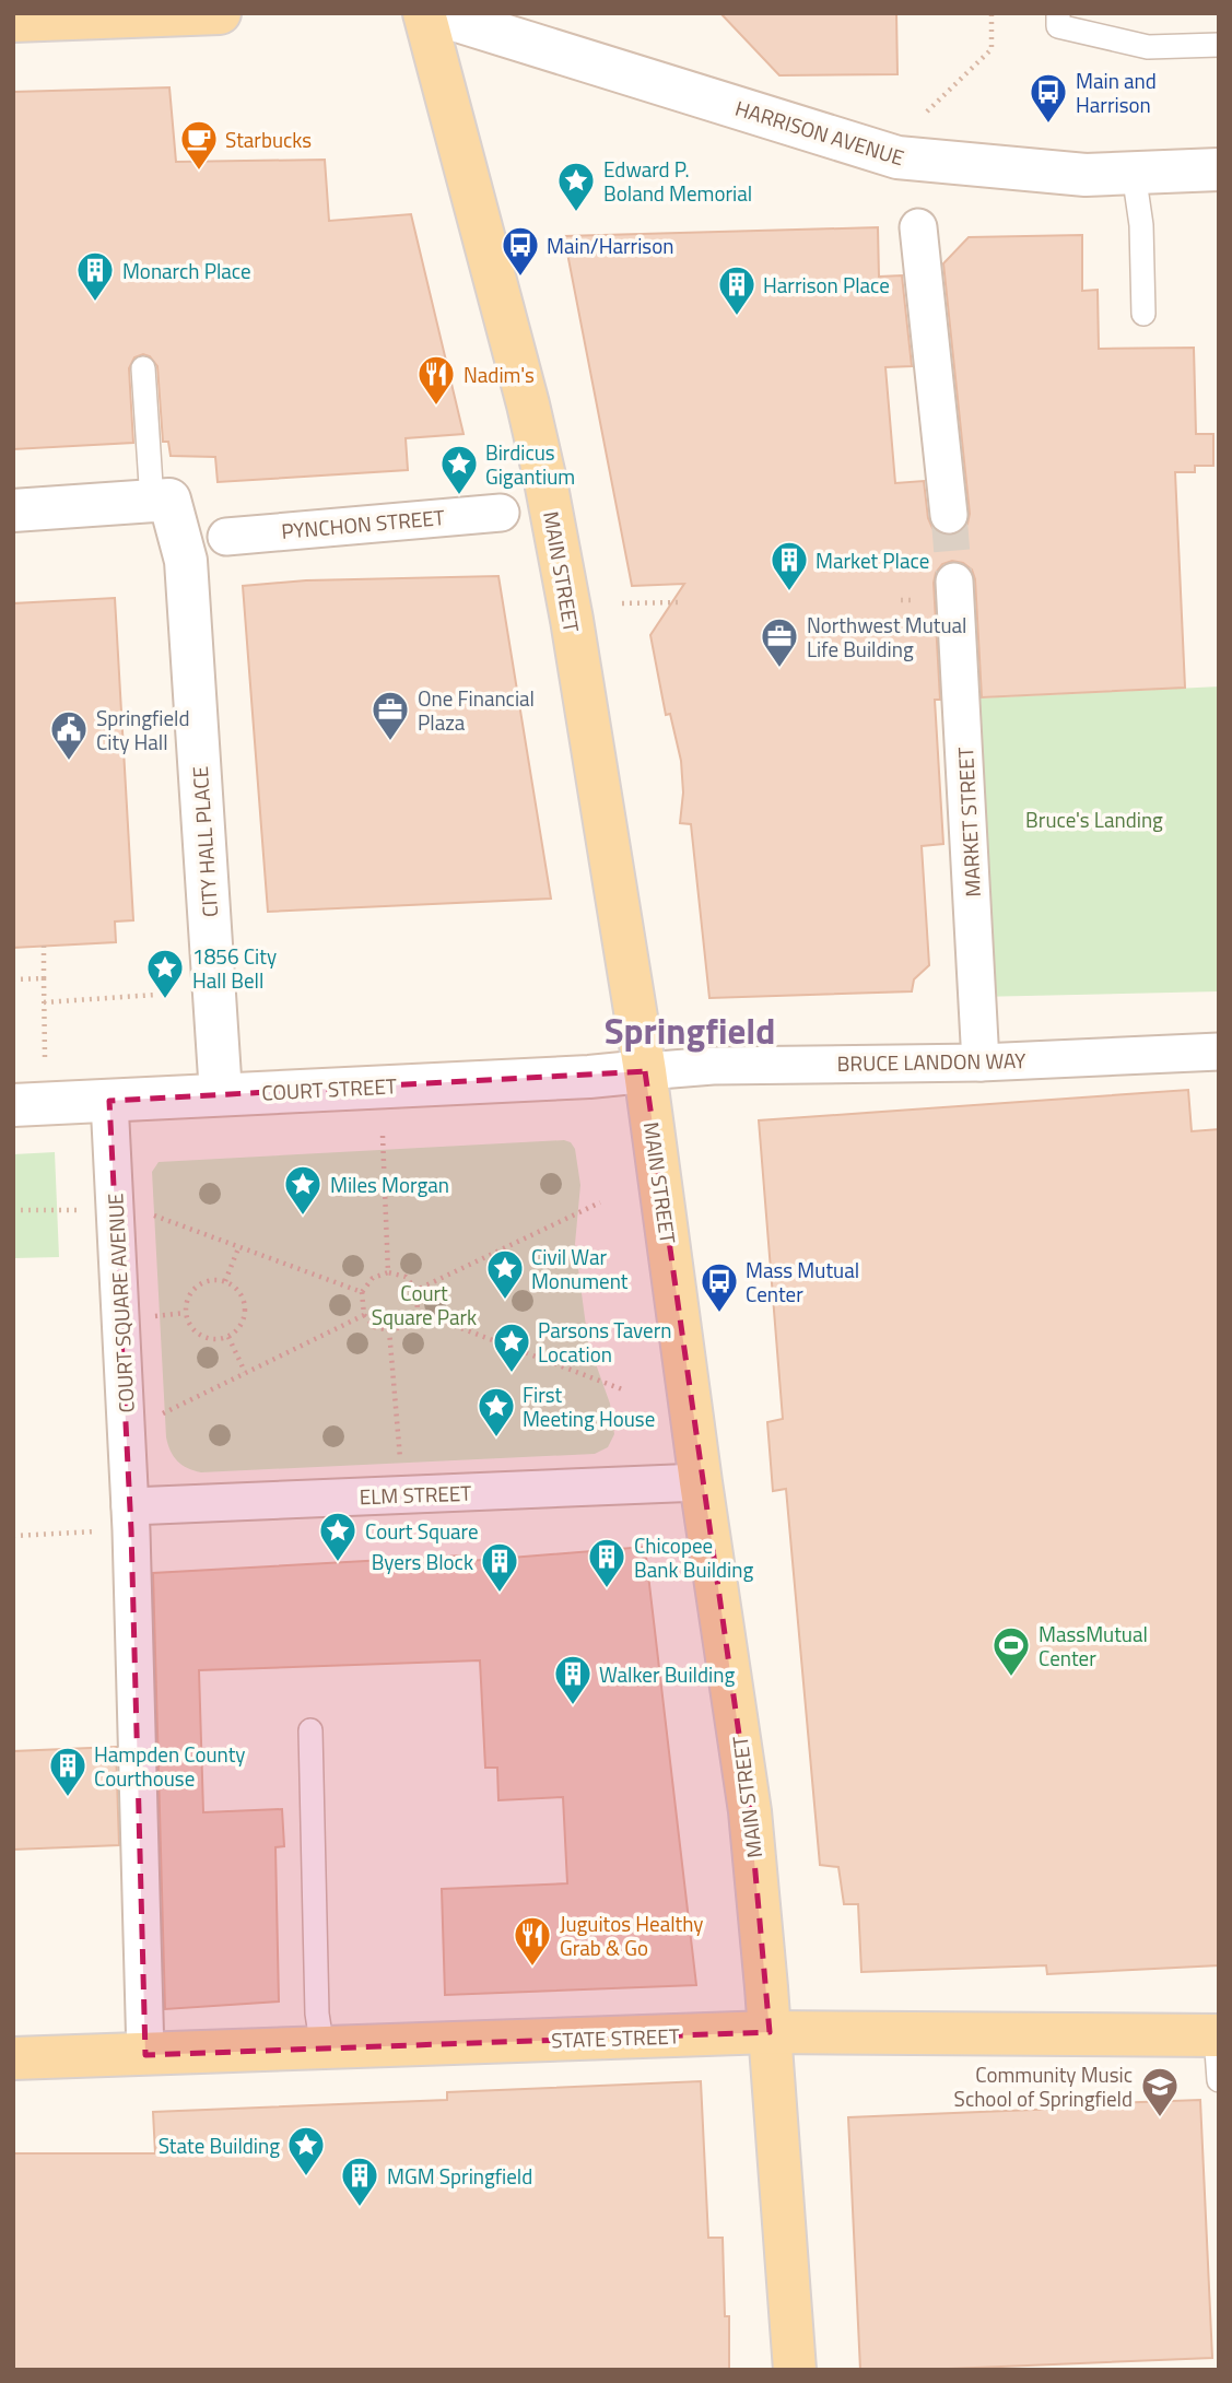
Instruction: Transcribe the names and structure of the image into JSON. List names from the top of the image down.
{
  "streets": {
    "main road": [
      "HARRISON AVENUE",
      "MAIN STREET",
      "CITY HALL PLACE",
      "COURT STREET",
      "STATE STREET"
    ],
    "street": [
      "PYNCHON STREET",
      "MARKET STREET",
      "BRUCE LANDON WAY",
      "COURT SQUARE AVENUE",
      "ELM STREET"
    ]
  },
  "crossings": [
    ["MAIN STREET", "BRUCE LANDON WAY"],
    ["MAIN STREET", "COURT STREET"],
    ["MAIN STREET", "ELM STREET"],
    ["MAIN STREET", "STATE STREET"],
    ["MARKET STREET", "BRUCE LANDON WAY"],
    ["CITY HALL PLACE", "COURT STREET"],
    ["BRUCE LANDON WAY", "COURT STREET"],
    ["COURT STREET", "COURT SQUARE AVENUE"],
    ["COURT SQUARE AVENUE", "ELM STREET"],
    ["COURT SQUARE AVENUE", "STATE STREET"]
  ],
  "districts": ["Springfield"],
  "parks": ["Bruce's Landing", "Court Square Park"],
  "places": {
    "bus stop": ["Main and Harrison", "Main/Harrison", "Mass Mutual Center"],
    "cafe": ["Starbucks"],
    "place": [
      "Edward P. Boland Memorial",
      "Birdicus Gigantium",
      "1856 City Hall Bell",
      "Miles Morgan",
      "Civil War Monument",
      "Parsons Tavern Location",
      "First Meeting House",
      "Court Square",
      "State Building"
    ],
    "building": [
      "Monarch Place",
      "Harrison Place",
      "Market Place",
      "Chicopee Bank Building",
      "Byers Block",
      "Walker Building",
      "Hampden County Courthouse",
      "MGM Springfield"
    ],
    "restaurant": ["Nadim's", "Juguitos Healthy Grab & Go"],
    "office": ["Northwest Mutual Life Building", "One Financial Plaza"],
    "public building": ["Springfield City Hall"],
    "sports": ["MassMutual Center"],
    "school or university": ["Community Music School of Springfield"]
  }
}
